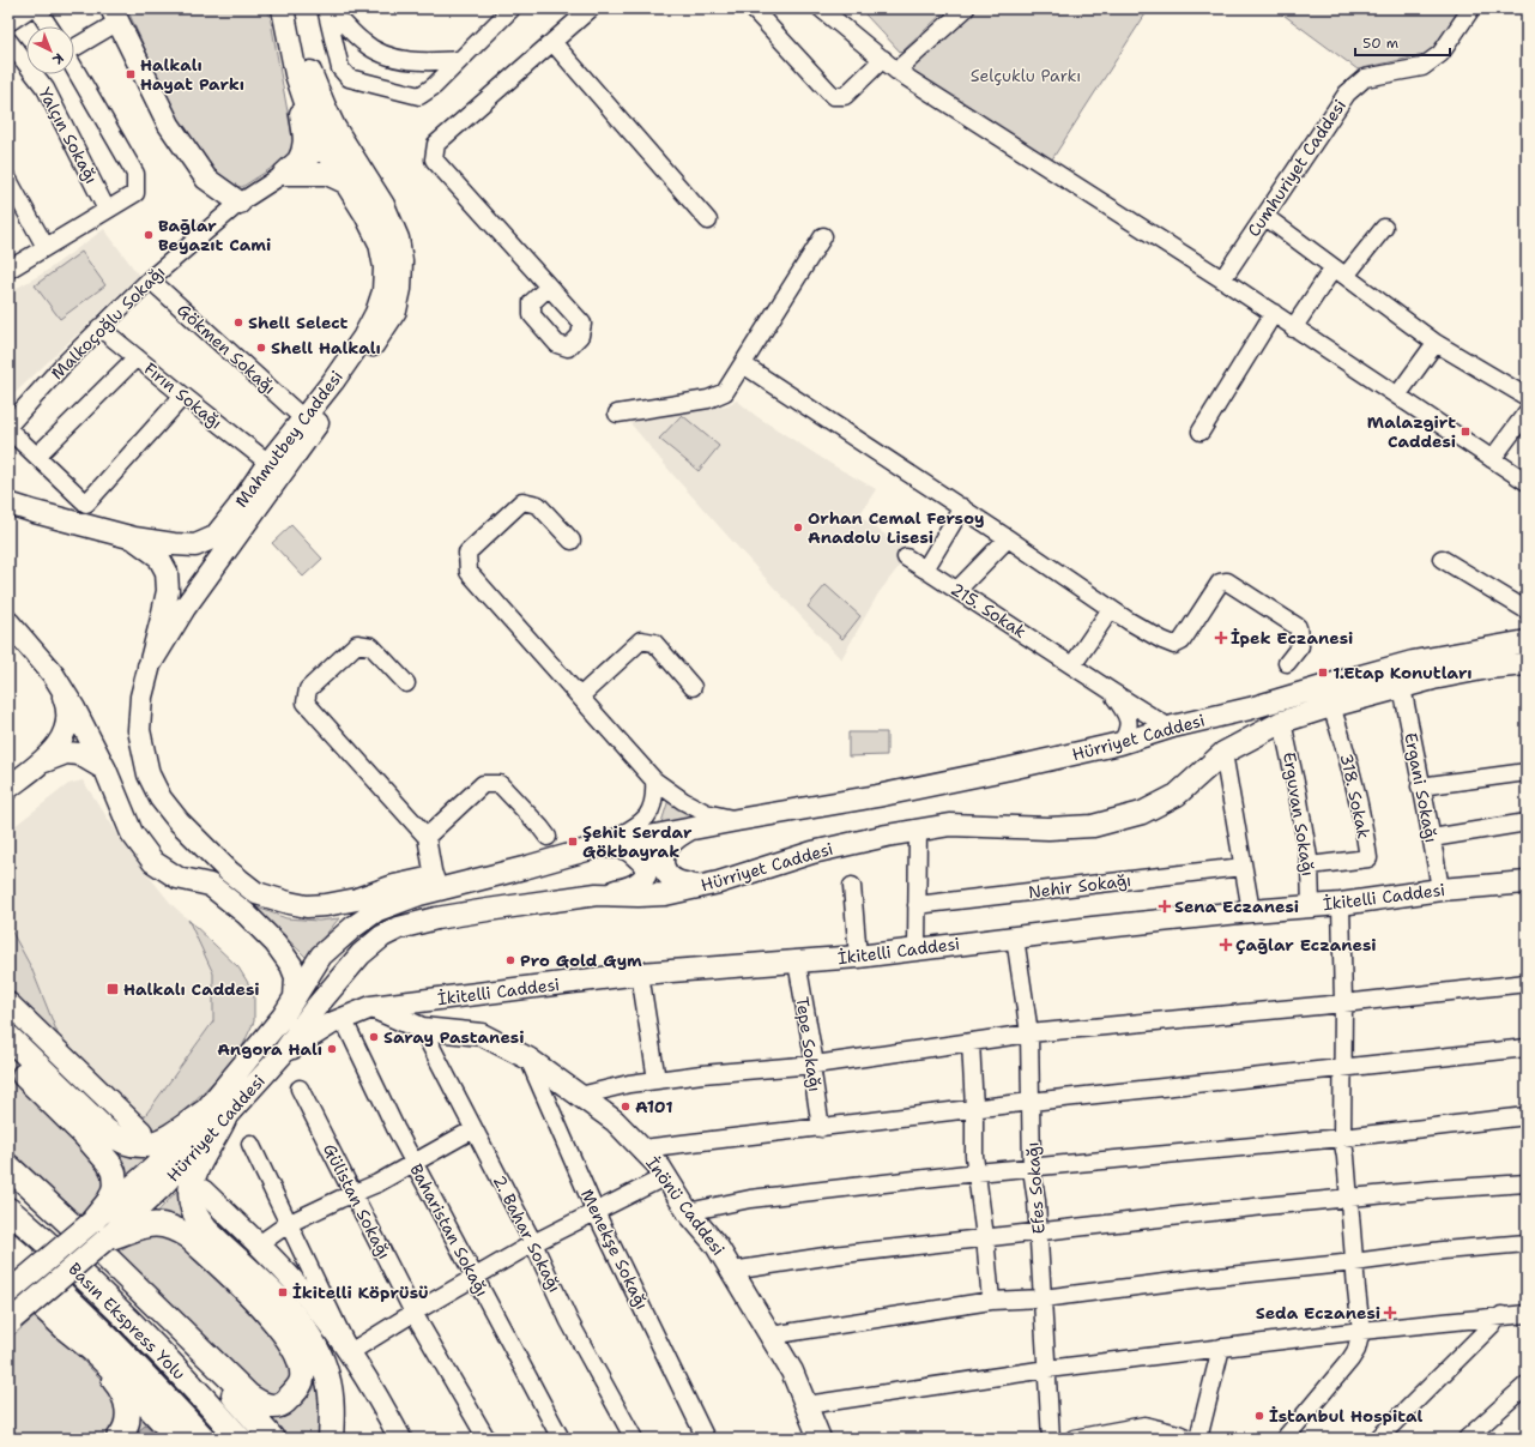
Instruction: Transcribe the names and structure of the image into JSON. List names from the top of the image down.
{
  "streets": {
    "highway": ["Basın Ekspress Yolu"],
    "main road": [
      "Mahmutbey Caddesi",
      "Hürriyet Caddesi",
      "İkitelli Caddesi",
      "İnönü Caddesi"
    ],
    "street": [
      "Yalçın Sokağı",
      "Cumhuriyet Caddesi",
      "Malkoçoğlu Sokağı",
      "Gökmen Sokağı",
      "Fırın Sokağı",
      "215. Sokak",
      "Ergani Sokağı",
      "318. Sokak",
      "Erguvan Sokağı",
      "Nehir Sokağı",
      "Tepe Sokağı",
      "Efes Sokağı",
      "Gülistan Sokağı",
      "Baharistan Sokağı",
      "2. Bahar Sokağı",
      "Menekşe Sokağı"
    ]
  },
  "crossings": [
    ["Malkoçoğlu Sokağı", "Gökmen Sokağı"],
    ["Malkoçoğlu Sokağı", "Fırın Sokağı"],
    ["Gökmen Sokağı", "Mahmutbey Caddesi"],
    ["Fırın Sokağı", "Mahmutbey Caddesi"],
    ["215. Sokak", "Hürriyet Caddesi"],
    ["Hürriyet Caddesi", "Ergani Sokağı"],
    ["Hürriyet Caddesi", "318. Sokak"],
    ["Hürriyet Caddesi", "Erguvan Sokağı"],
    ["Hürriyet Caddesi", "İkitelli Caddesi"],
    ["Ergani Sokağı", "İkitelli Caddesi"],
    ["318. Sokak", "Erguvan Sokağı"],
    ["Erguvan Sokağı", "İkitelli Caddesi"],
    ["İkitelli Caddesi", "Tepe Sokağı"],
    ["İkitelli Caddesi", "Efes Sokağı"],
    ["İkitelli Caddesi", "İnönü Caddesi"],
    ["İkitelli Caddesi", "Baharistan Sokağı"],
    ["İnönü Caddesi", "2. Bahar Sokağı"],
    ["İnönü Caddesi", "Menekşe Sokağı"]
  ],
  "parks": ["Selçuklu Parkı"],
  "places": {
    "transit": [
      "Halkalı Hayat Parkı",
      "Malazgirt Caddesi",
      "1.Etap Konutları",
      "Şehit Serdar Gökbayrak",
      "Halkalı Caddesi",
      "İkitelli Köprüsü"
    ],
    "other": [
      "Bağlar Beyazıt Cami",
      "Shell Select",
      "Shell Halkalı",
      "Orhan Cemal Fersoy Anadolu Lisesi",
      "Pro Gold Gym",
      "Saray Pastanesi",
      "Angora Halı",
      "A101",
      "İstanbul Hospital"
    ],
    "health": [
      "İpek Eczanesi",
      "Sena Eczanesi",
      "Çağlar Eczanesi",
      "Seda Eczanesi"
    ]
  },
  "scale_bar": "50 m",
  "north": "bottom right"
}
